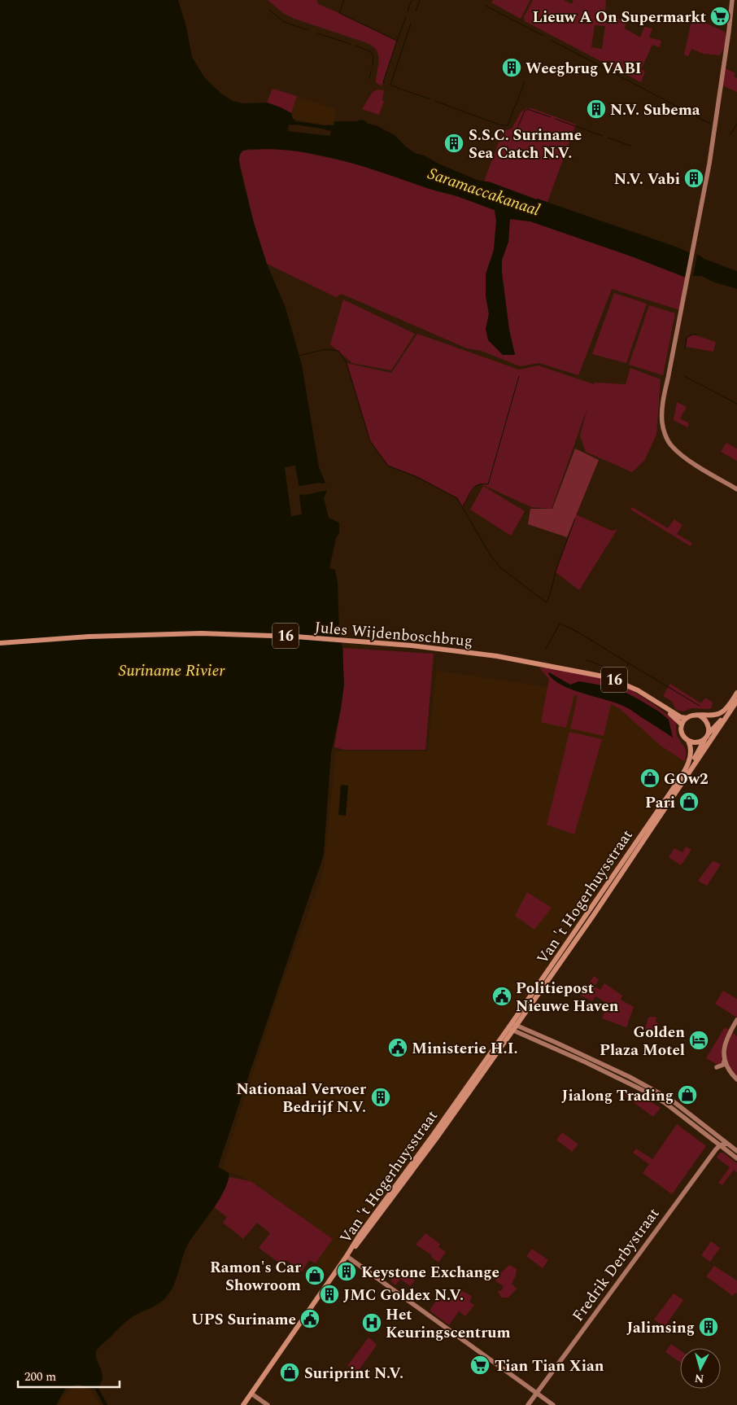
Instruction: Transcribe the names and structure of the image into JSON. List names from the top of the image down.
{
  "streets": {
    "main road": [
      "Jules Wijdenboschbrug",
      "16",
      "Van 't Hogerhuysstraat",
      "Fredrik Derbystraat"
    ]
  },
  "crossings": [
    ["Jules Wijdenboschbrug", "16"],
    ["Jules Wijdenboschbrug", "Van 't Hogerhuysstraat"],
    ["16", "Van 't Hogerhuysstraat"]
  ],
  "water": ["Saramaccakanaal", "Suriname Rivier"],
  "places": {
    "supermarket": ["Lieuw A On Supermarkt", "Tian Tian Xian"],
    "building": [
      "Weegbrug VABI",
      "N.V. Subema",
      "S.S.C. Suriname Sea Catch N.V.",
      "N.V. Vabi",
      "Nationaal Vervoer Bedrijf N.V.",
      "Keystone Exchange",
      "JMC Goldex N.V.",
      "Jalimsing"
    ],
    "shop": [
      "GOw2",
      "Pari",
      "Jialong Trading",
      "Ramon's Car Showroom",
      "Suriprint N.V."
    ],
    "public building": ["Politiepost Nieuwe Haven", "Ministerie H.I.", "UPS Suriname"],
    "hotel": ["Golden Plaza Motel"],
    "hospital": ["Het Keuringscentrum"]
  },
  "scale_bar": "200 m",
  "north": "bottom"
}
